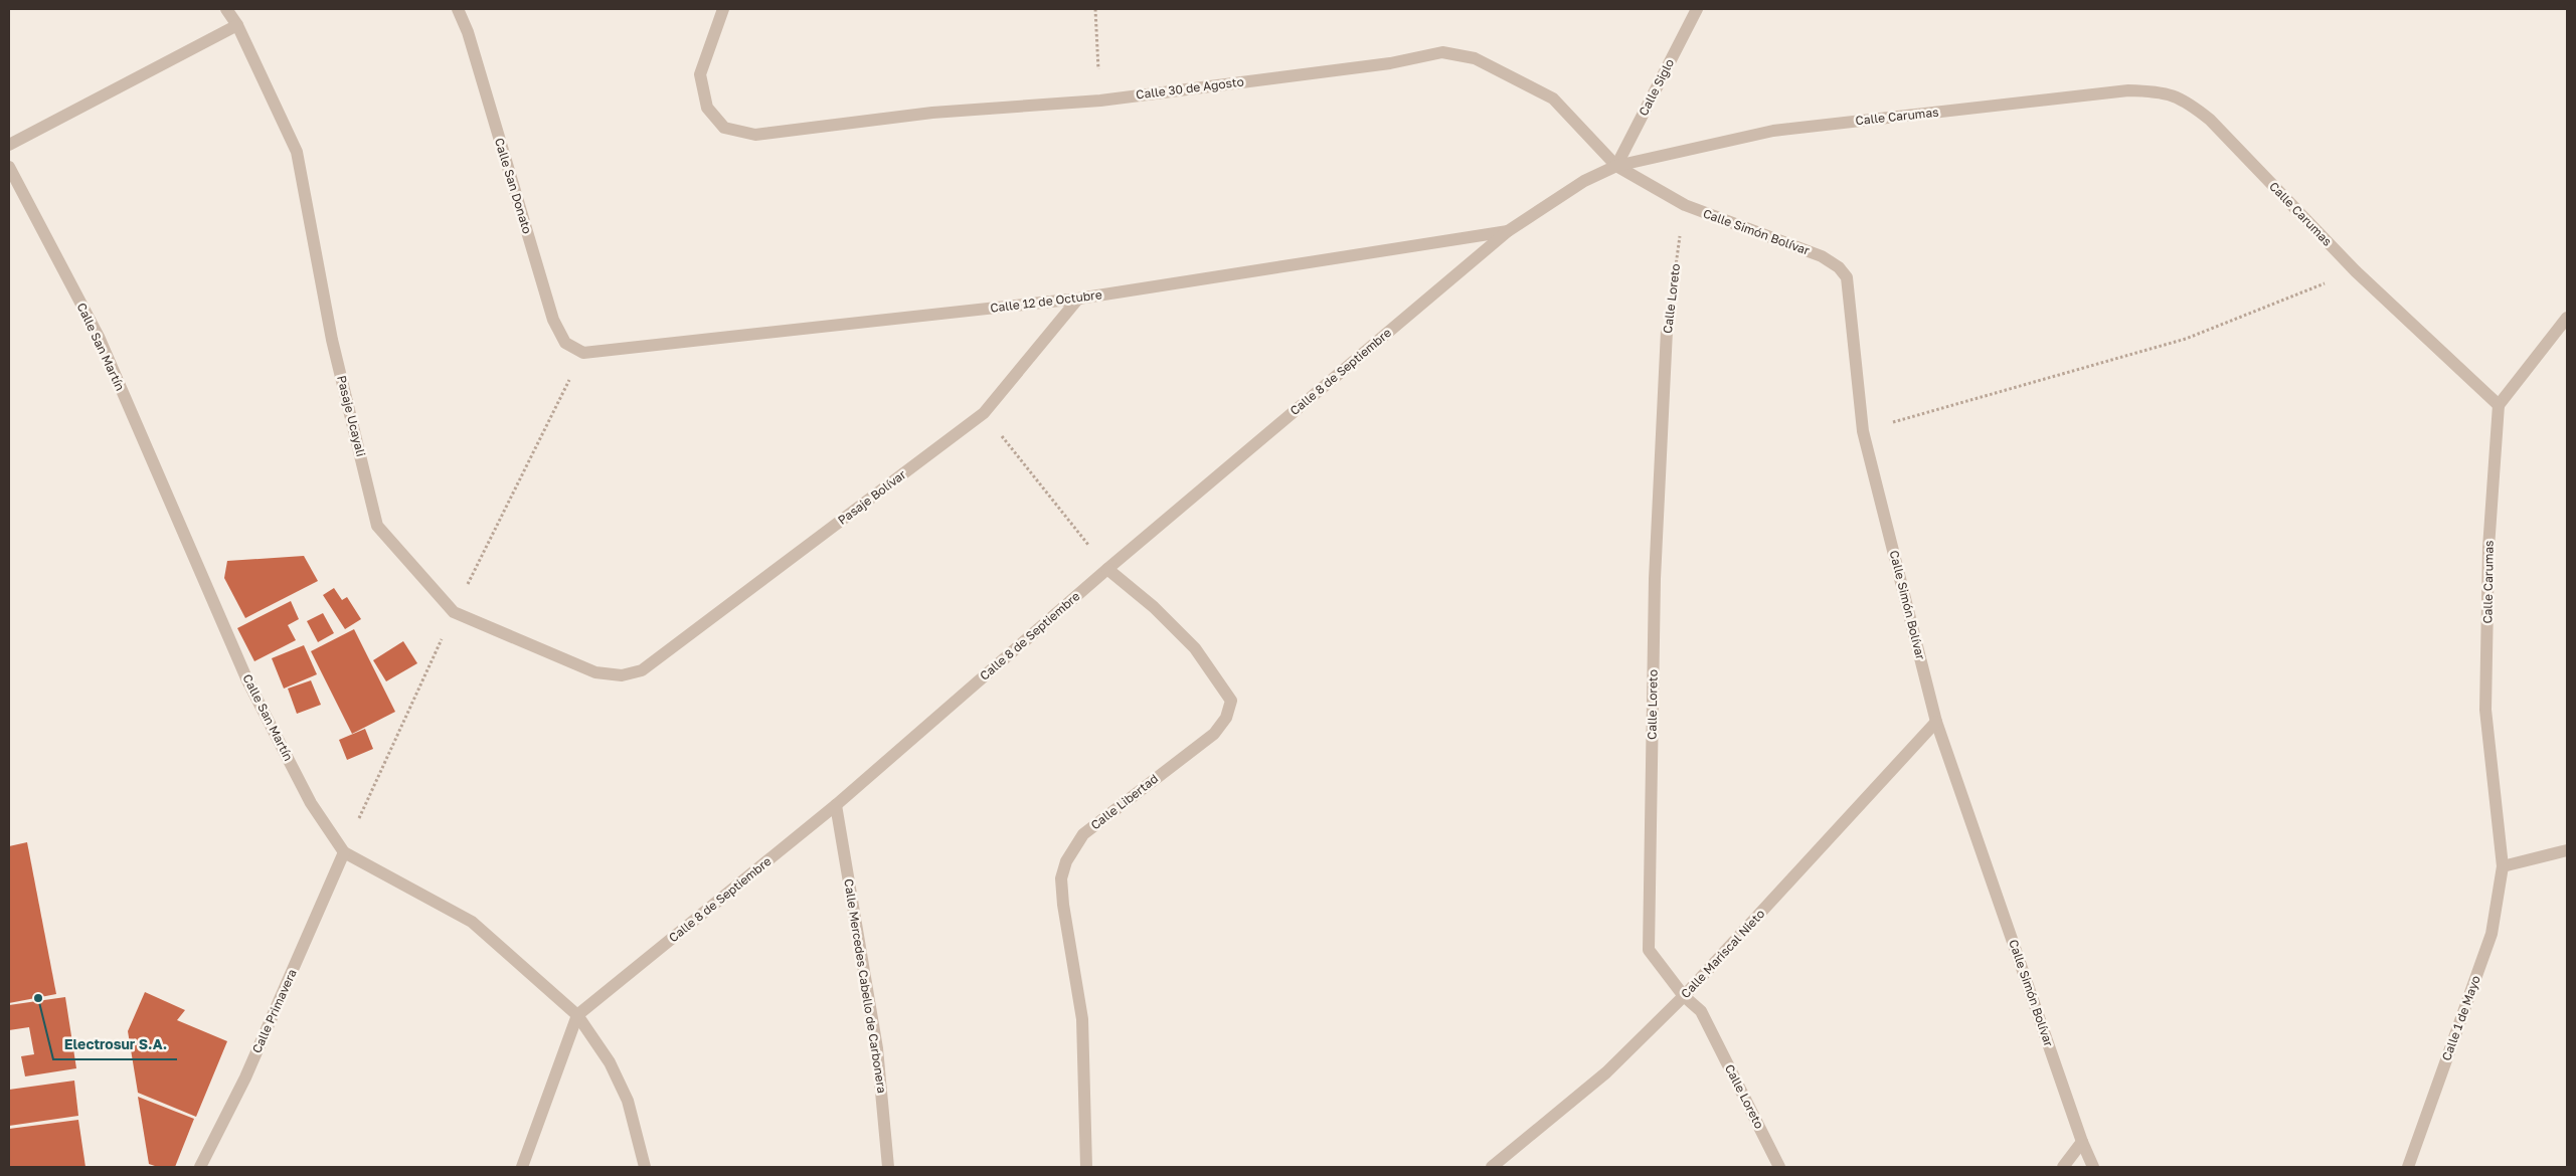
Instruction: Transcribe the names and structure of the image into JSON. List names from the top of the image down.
{
  "streets": {
    "street": [
      "Calle Siglo",
      "Calle 30 de Agosto",
      "Calle Carumas",
      "Calle San Donato",
      "Calle Simón Bolívar",
      "Calle Loreto",
      "Calle 12 de Octubre",
      "Calle San Martín",
      "Calle 8 de Septiembre",
      "Pasaje Ucayali",
      "Pasaje Bolívar",
      "Calle Libertad",
      "Calle Mariscal Nieto",
      "Calle Mercedes Cabello de Carbonera",
      "Calle Primavera",
      "Calle 1 de Mayo"
    ]
  },
  "crossings": [
    ["Calle Siglo", "Calle 30 de Agosto"],
    ["Calle Siglo", "Calle Carumas"],
    ["Calle Siglo", "Calle Simón Bolívar"],
    ["Calle Siglo", "Calle 8 de Septiembre"],
    ["Calle 30 de Agosto", "Calle Carumas"],
    ["Calle 30 de Agosto", "Calle Simón Bolívar"],
    ["Calle 30 de Agosto", "Calle 8 de Septiembre"],
    ["Calle Carumas", "Calle Simón Bolívar"],
    ["Calle Carumas", "Calle 8 de Septiembre"],
    ["Calle Carumas", "Calle 1 de Mayo"],
    ["Calle San Donato", "Calle 12 de Octubre"],
    ["Calle Simón Bolívar", "Calle Loreto"],
    ["Calle Simón Bolívar", "Calle 8 de Septiembre"],
    ["Calle Simón Bolívar", "Calle Mariscal Nieto"],
    ["Calle Loreto", "Calle Mariscal Nieto"],
    ["Calle 12 de Octubre", "Calle 8 de Septiembre"],
    ["Calle 12 de Octubre", "Pasaje Bolívar"],
    ["Calle San Martín", "Calle 8 de Septiembre"],
    ["Calle San Martín", "Calle Primavera"],
    ["Calle 8 de Septiembre", "Calle Libertad"],
    ["Calle 8 de Septiembre", "Calle Mercedes Cabello de Carbonera"],
    ["Pasaje Ucayali", "Pasaje Bolívar"]
  ],
  "places": ["Electrosur S.A."]
}
